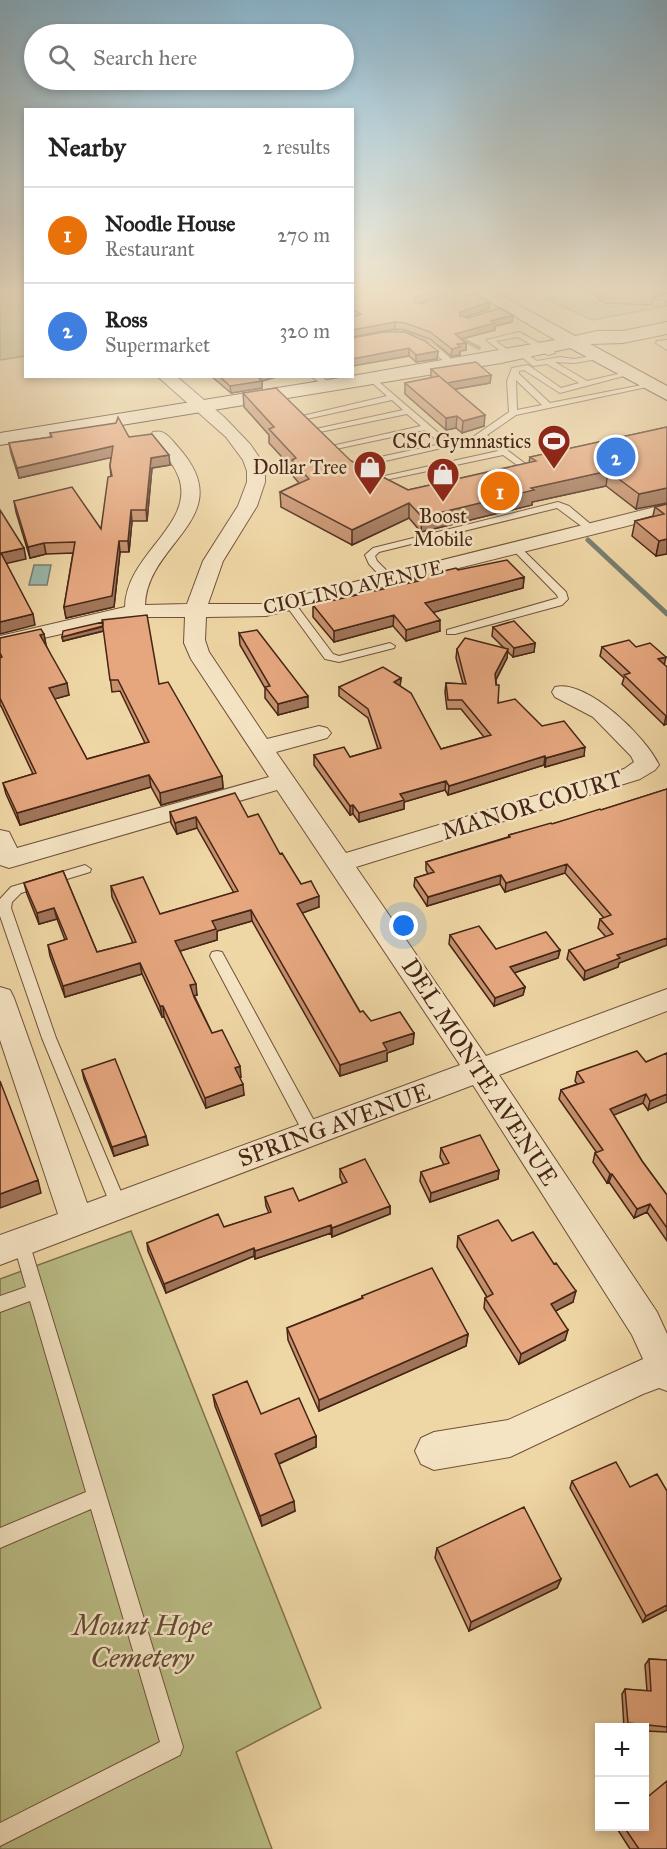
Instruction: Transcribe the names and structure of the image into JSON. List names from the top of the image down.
{
  "streets": {
    "street": [
      "CIOLINO AVENUE",
      "MANOR COURT",
      "DEL MONTE AVENUE",
      "SPRING AVENUE"
    ]
  },
  "crossings": [
    ["CIOLINO AVENUE", "DEL MONTE AVENUE"],
    ["MANOR COURT", "DEL MONTE AVENUE"],
    ["DEL MONTE AVENUE", "SPRING AVENUE"]
  ],
  "parks": ["Mount Hope Cemetery"],
  "places": {
    "sports": ["CSC Gymnastics"],
    "shop": ["Dollar Tree", "Boost Mobile"]
  },
  "page": {
    "search": "Search here",
    "heading": ["Nearby", "2 results"],
    "list": [
      {
        "mark": "1",
        "name": "Noodle House",
        "note": "Restaurant",
        "value": "270 m"
      },
      {
        "mark": "2",
        "name": "Ross",
        "note": "Supermarket",
        "value": "320 m"
      }
    ],
    "pins": ["2", "1"],
    "map_buttons": ["+", "−"]
  }
}
